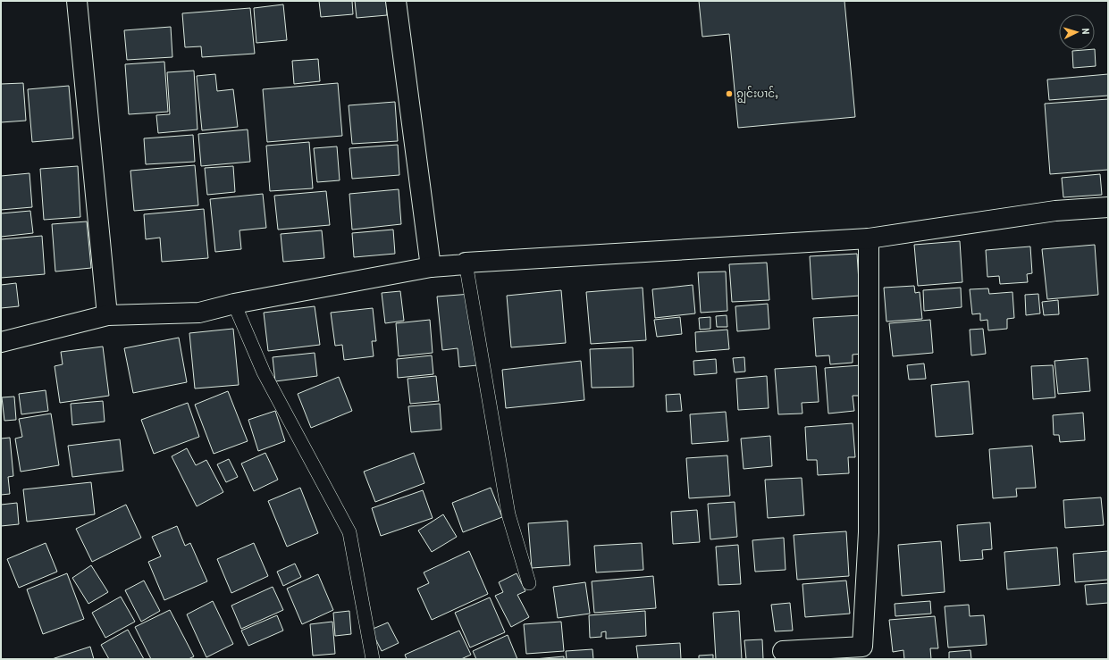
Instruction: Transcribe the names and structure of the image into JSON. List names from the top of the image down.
{
  "places": ["ၵျွင်းပၢင်ႇ"],
  "north": "right"
}
